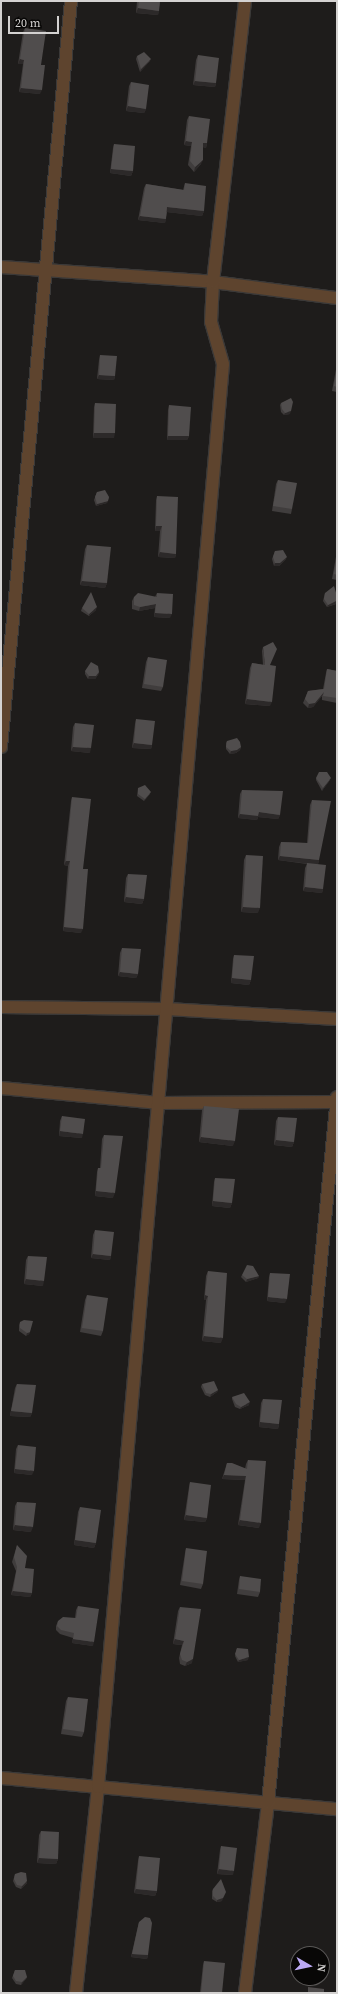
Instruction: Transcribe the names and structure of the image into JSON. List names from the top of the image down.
{
  "scale_bar": "20 m",
  "north": "right"
}
